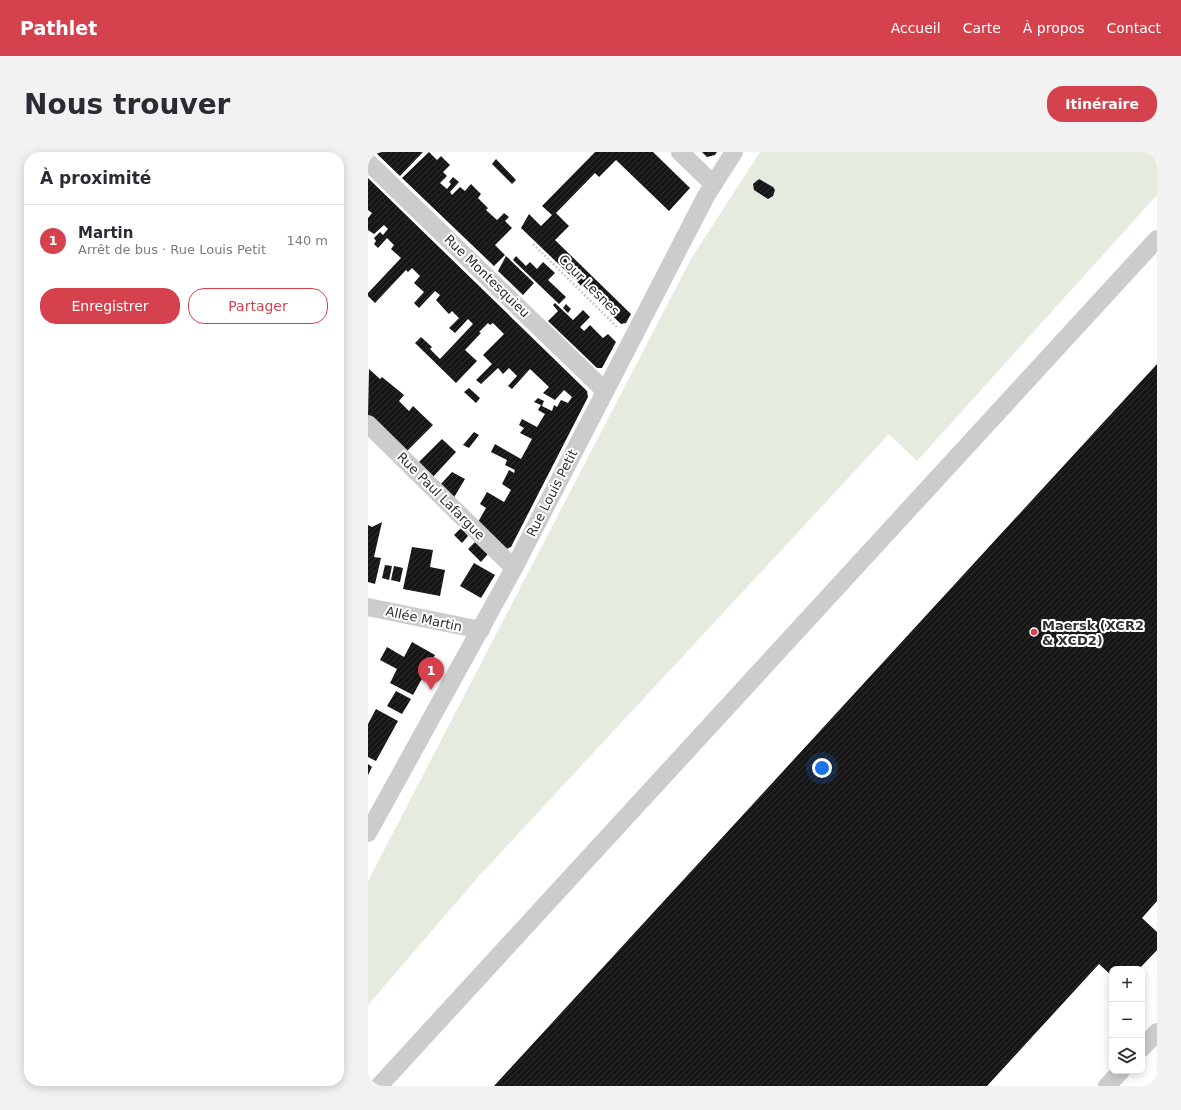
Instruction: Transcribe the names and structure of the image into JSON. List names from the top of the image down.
{
  "streets": {
    "street": [
      "Rue Montesquieu",
      "Rue Louis Petit",
      "Rue Paul Lafargue",
      "Allée Martin"
    ],
    "path": ["Cour Lesnes"]
  },
  "crossings": [
    ["Rue Montesquieu", "Rue Louis Petit"],
    ["Cour Lesnes", "Rue Louis Petit"],
    ["Rue Louis Petit", "Rue Paul Lafargue"],
    ["Rue Louis Petit", "Allée Martin"]
  ],
  "places": ["Maersk (XCR2 & XCD2)"],
  "page": {
    "header": "Pathlet",
    "nav": [
      "Accueil",
      "Carte",
      "À propos",
      "Contact"
    ],
    "buttons": [
      "Itinéraire",
      ["Enregistrer", "Partager"]
    ],
    "title": "Nous trouver",
    "heading": "À proximité",
    "list": [
      {
        "mark": "1",
        "name": "Martin",
        "note": "Arrêt de bus · Rue Louis Petit",
        "value": "140 m"
      }
    ],
    "pins": "1",
    "map_buttons": ["+", "−"]
  }
}
